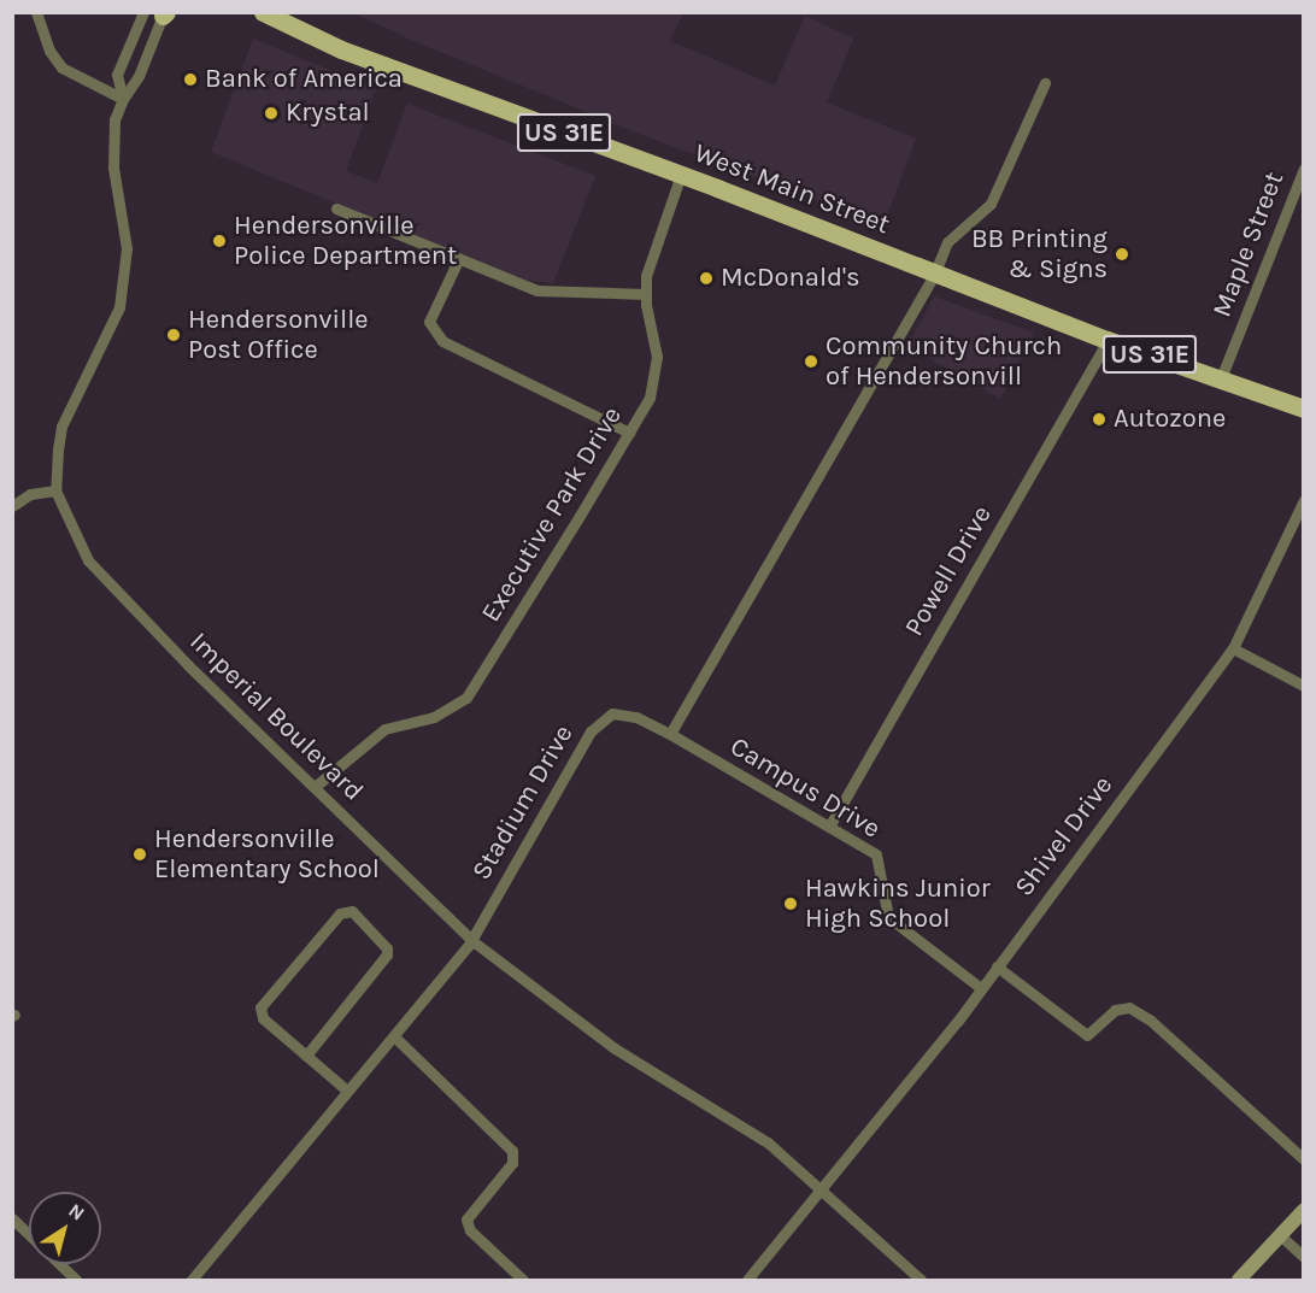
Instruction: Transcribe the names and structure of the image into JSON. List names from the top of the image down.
{
  "streets": {
    "main road": ["US 31E", "West Main Street"],
    "street": [
      "Maple Street",
      "Executive Park Drive",
      "Powell Drive",
      "Imperial Boulevard",
      "Campus Drive",
      "Stadium Drive",
      "Shivel Drive"
    ]
  },
  "crossings": [
    ["West Main Street", "Maple Street"],
    ["West Main Street", "Executive Park Drive"],
    ["West Main Street", "Powell Drive"],
    ["Executive Park Drive", "Imperial Boulevard"],
    ["Powell Drive", "Campus Drive"],
    ["Imperial Boulevard", "Stadium Drive"],
    ["Imperial Boulevard", "Shivel Drive"],
    ["Campus Drive", "Stadium Drive"],
    ["Campus Drive", "Shivel Drive"]
  ],
  "places": [
    "Bank of America",
    "Krystal",
    "Hendersonville Police Department",
    "BB Printing & Signs",
    "McDonald's",
    "Hendersonville Post Office",
    "Community Church of Hendersonvill",
    "Autozone",
    "Hendersonville Elementary School",
    "Hawkins Junior High School"
  ],
  "north": "top right"
}
